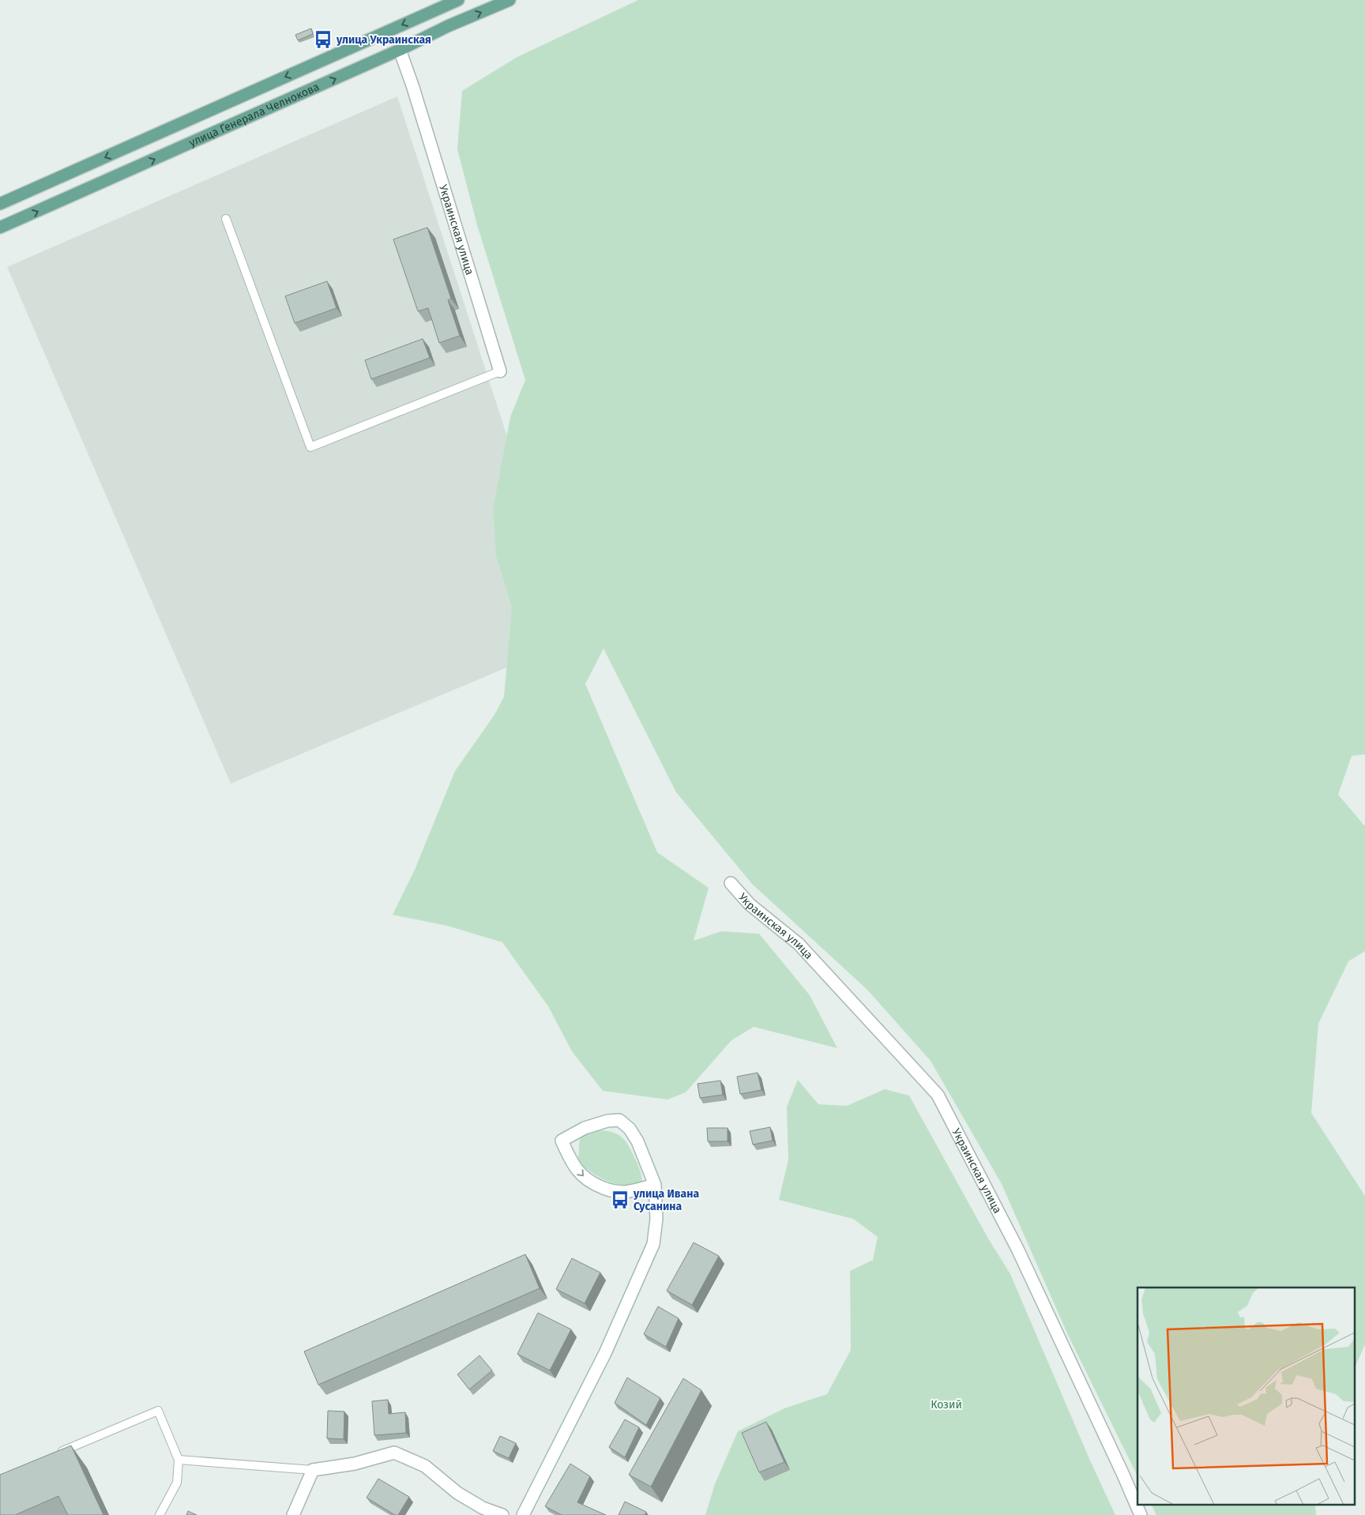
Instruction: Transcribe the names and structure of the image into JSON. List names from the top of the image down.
{
  "streets": {
    "main road": ["улица Генерала Челнокова"],
    "street": ["Украинская улица"]
  },
  "crossings": [
    ["улица Генерала Челнокова", "Украинская улица"]
  ],
  "parks": ["Козий"],
  "places": {
    "bus stop": ["улица Украинская", "улица Ивана Сусанина"]
  }
}
